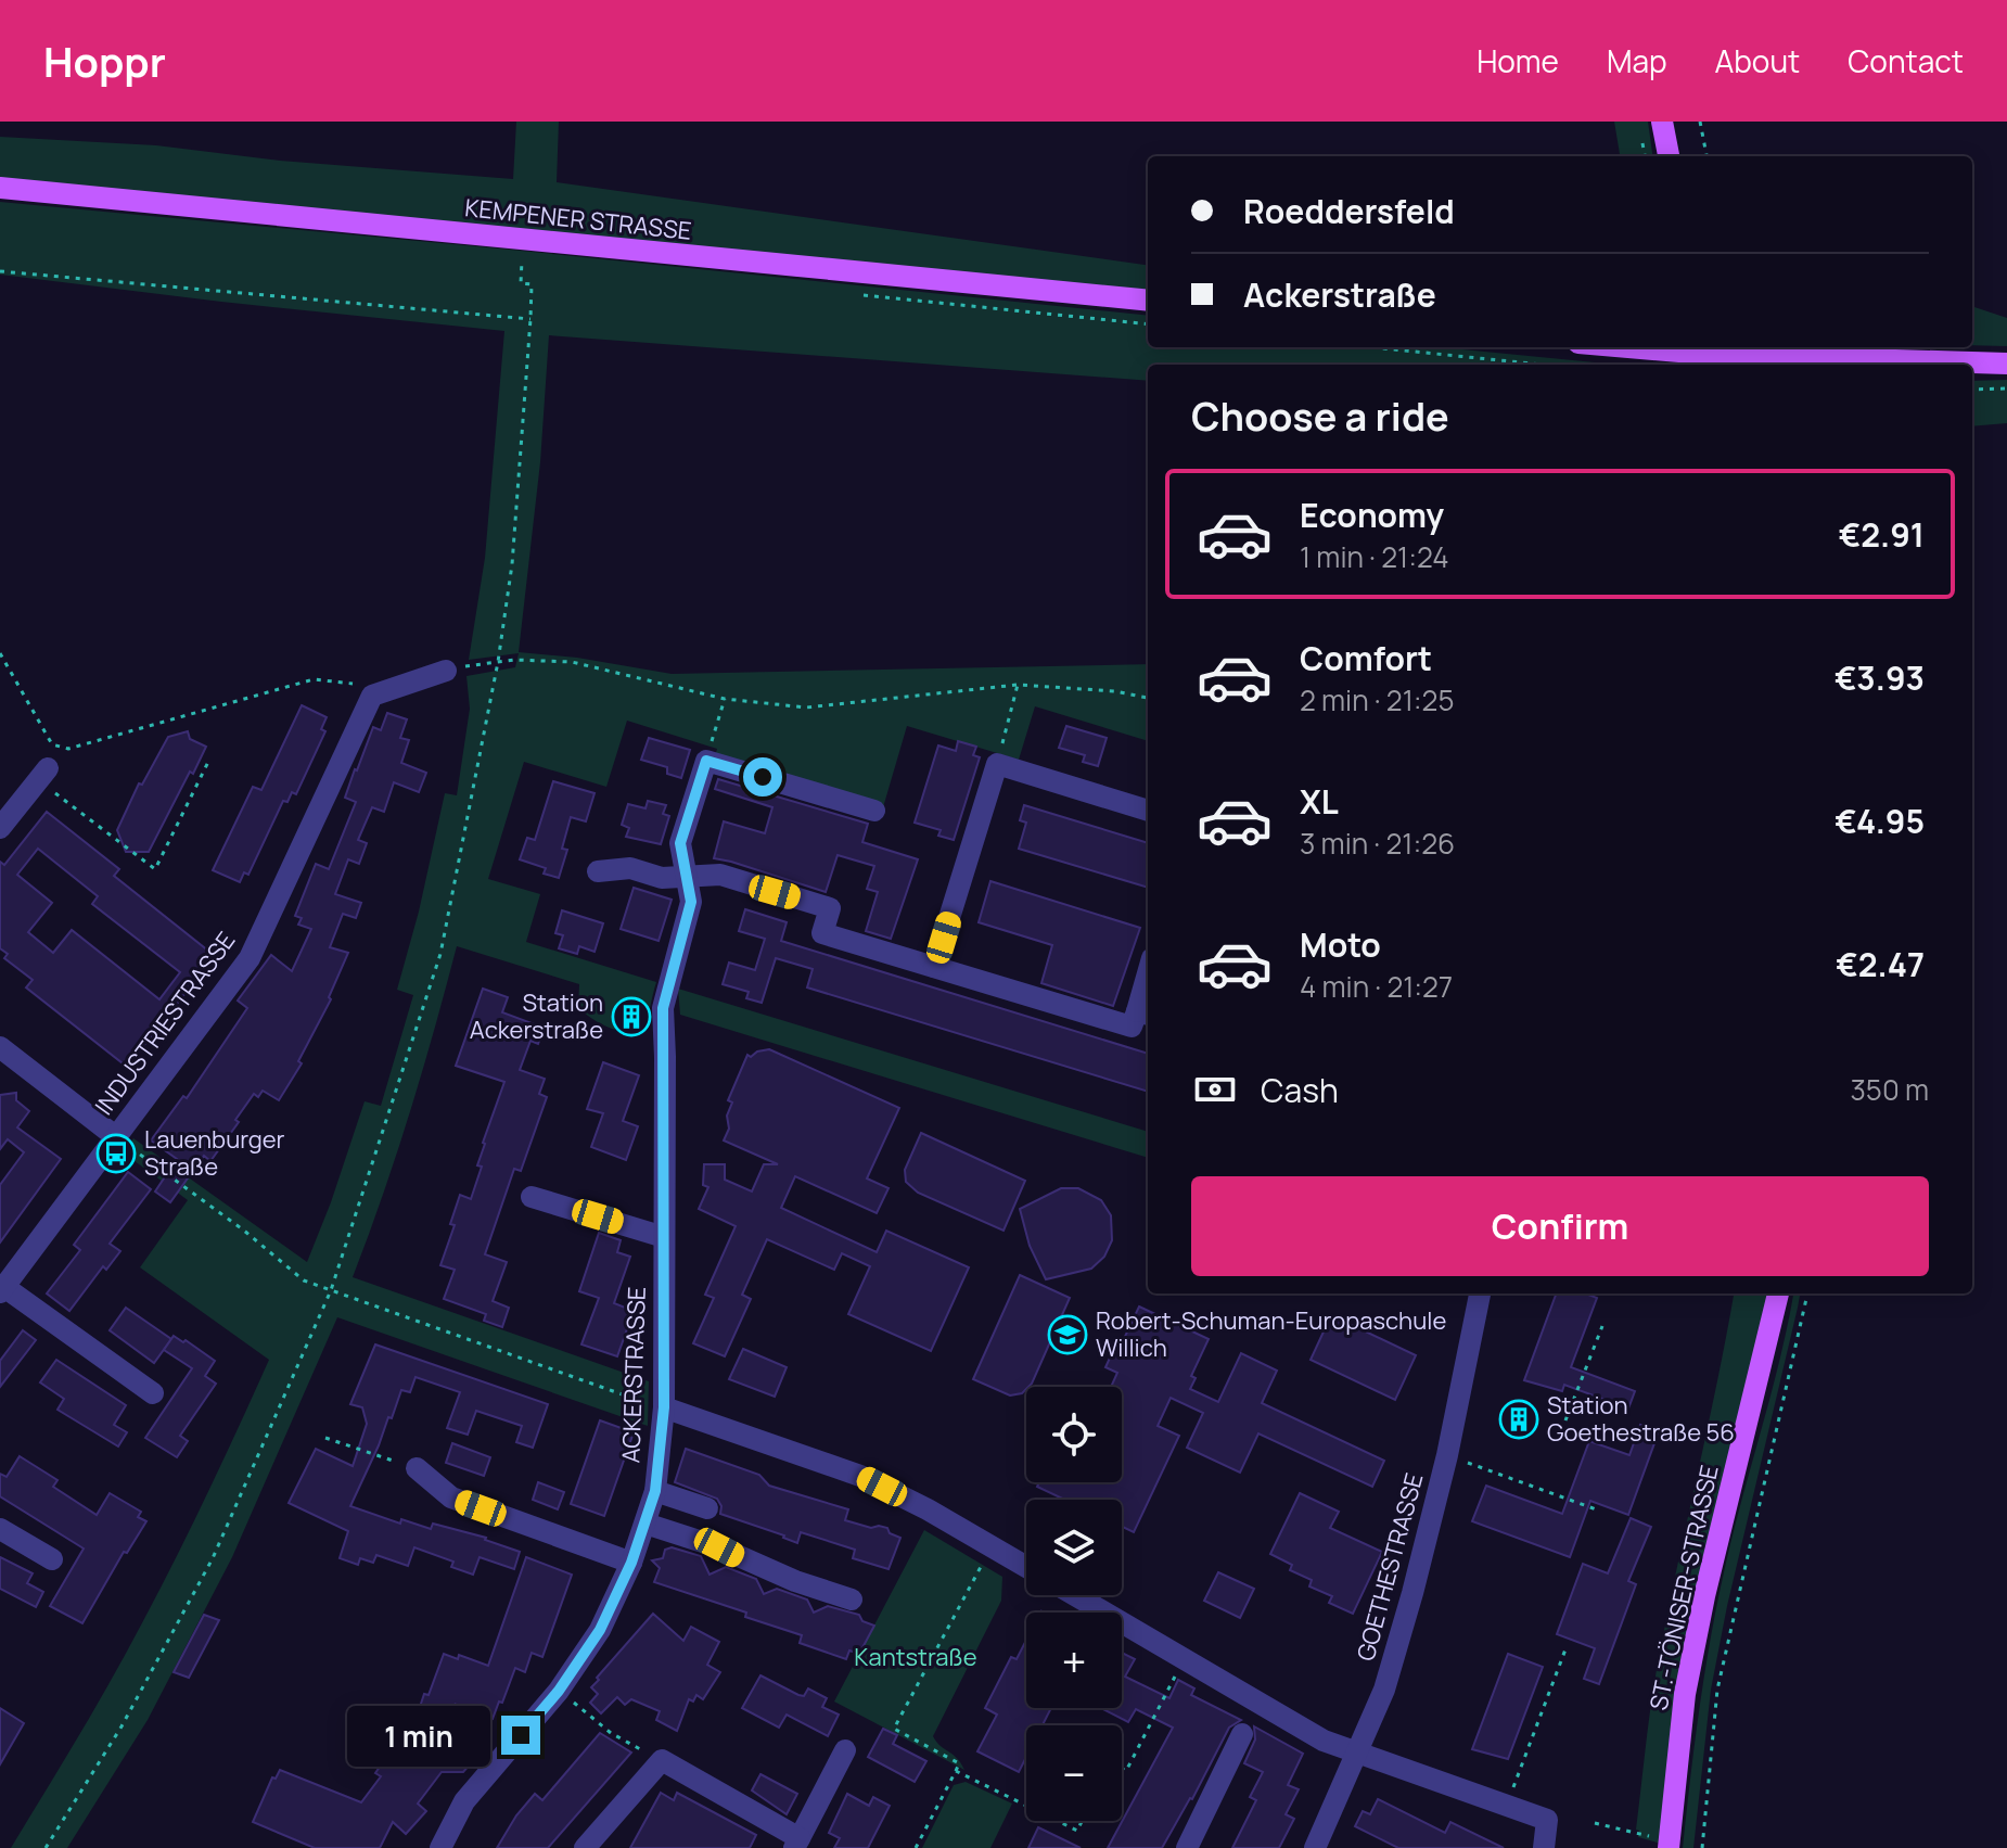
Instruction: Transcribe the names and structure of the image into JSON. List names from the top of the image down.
{
  "streets": {
    "main road": ["KEMPENER STRASSE", "ST.-TÖNISER-STRASSE"],
    "street": ["INDUSTRIESTRASSE", "ACKERSTRASSE", "GOETHESTRASSE"]
  },
  "parks": ["Kantstraße"],
  "places": {
    "building": ["Station Ackerstraße", "Station Goethestraße 56"],
    "bus stop": ["Lauenburger Straße"],
    "school or university": ["Robert-Schuman-Europaschule Willich"]
  },
  "page": {
    "header": "Hoppr",
    "nav": [
      "Home",
      "Map",
      "About",
      "Contact"
    ],
    "banner": ["Roeddersfeld", "Ackerstraße"],
    "heading": "Choose a ride",
    "list": [
      {
        "name": "Economy",
        "note": "1 min · 21:24",
        "value": "€2.91"
      },
      {
        "name": "Comfort",
        "note": "2 min · 21:25",
        "value": "€3.93"
      },
      {
        "name": "XL",
        "note": "3 min · 21:26",
        "value": "€4.95"
      },
      {
        "name": "Moto",
        "note": "4 min · 21:27",
        "value": "€2.47"
      }
    ],
    "pay": ["Cash", "350 m"],
    "buttons": "Confirm",
    "map_buttons": ["+", "−"],
    "bubble": "1 min"
  }
}
